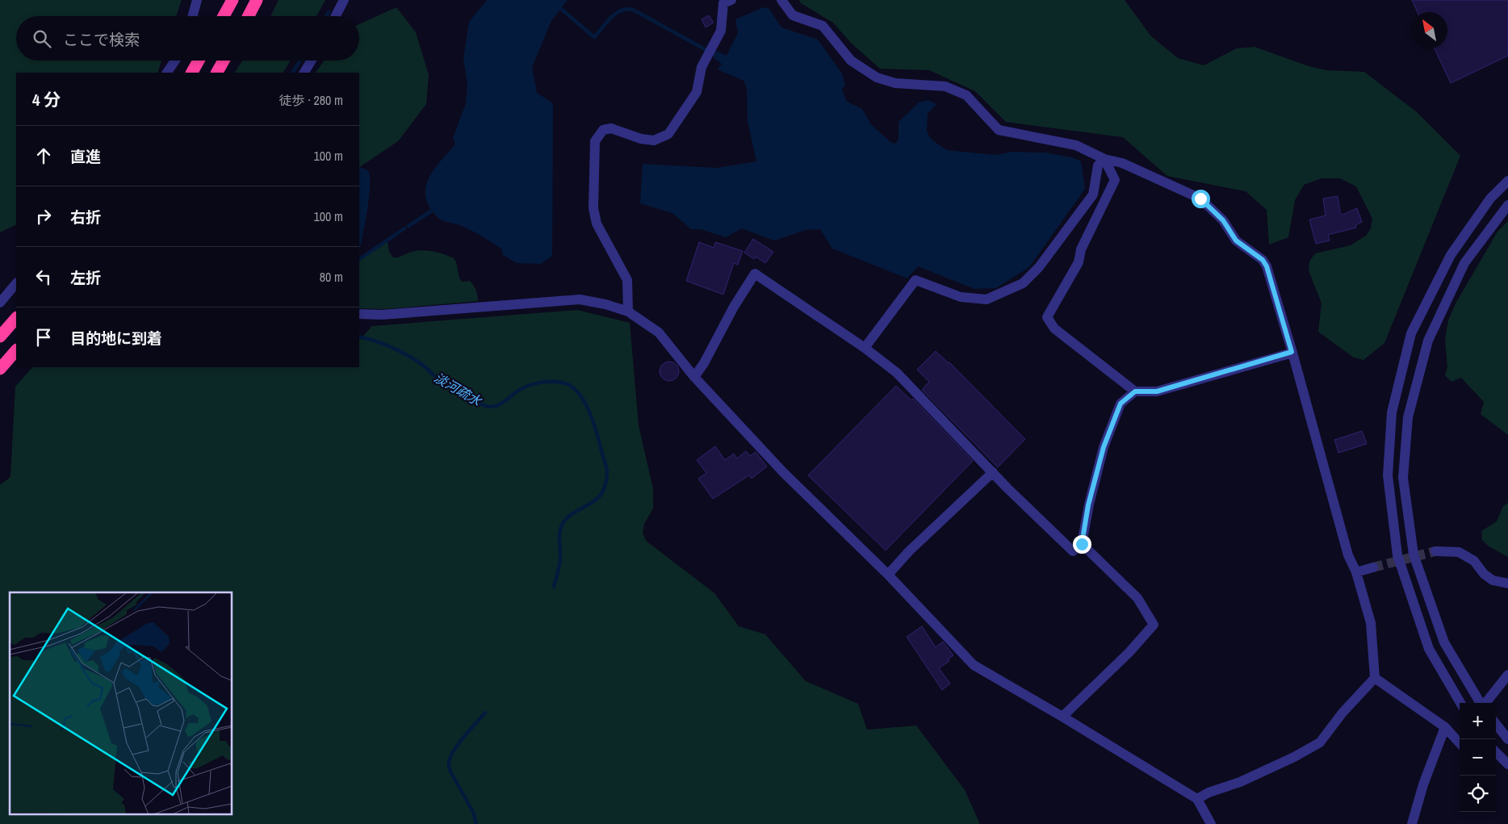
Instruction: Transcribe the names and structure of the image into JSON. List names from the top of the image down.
{
  "water": ["淡河疏水"],
  "north": "top left",
  "page": {
    "search": "ここで検索",
    "heading": ["4 分", "徒歩 · 280 m"],
    "list": [
      ["直進", "100 m"],
      ["右折", "100 m"],
      ["左折", "80 m"],
      "目的地に到着"
    ],
    "map_buttons": ["+", "−"]
  }
}
